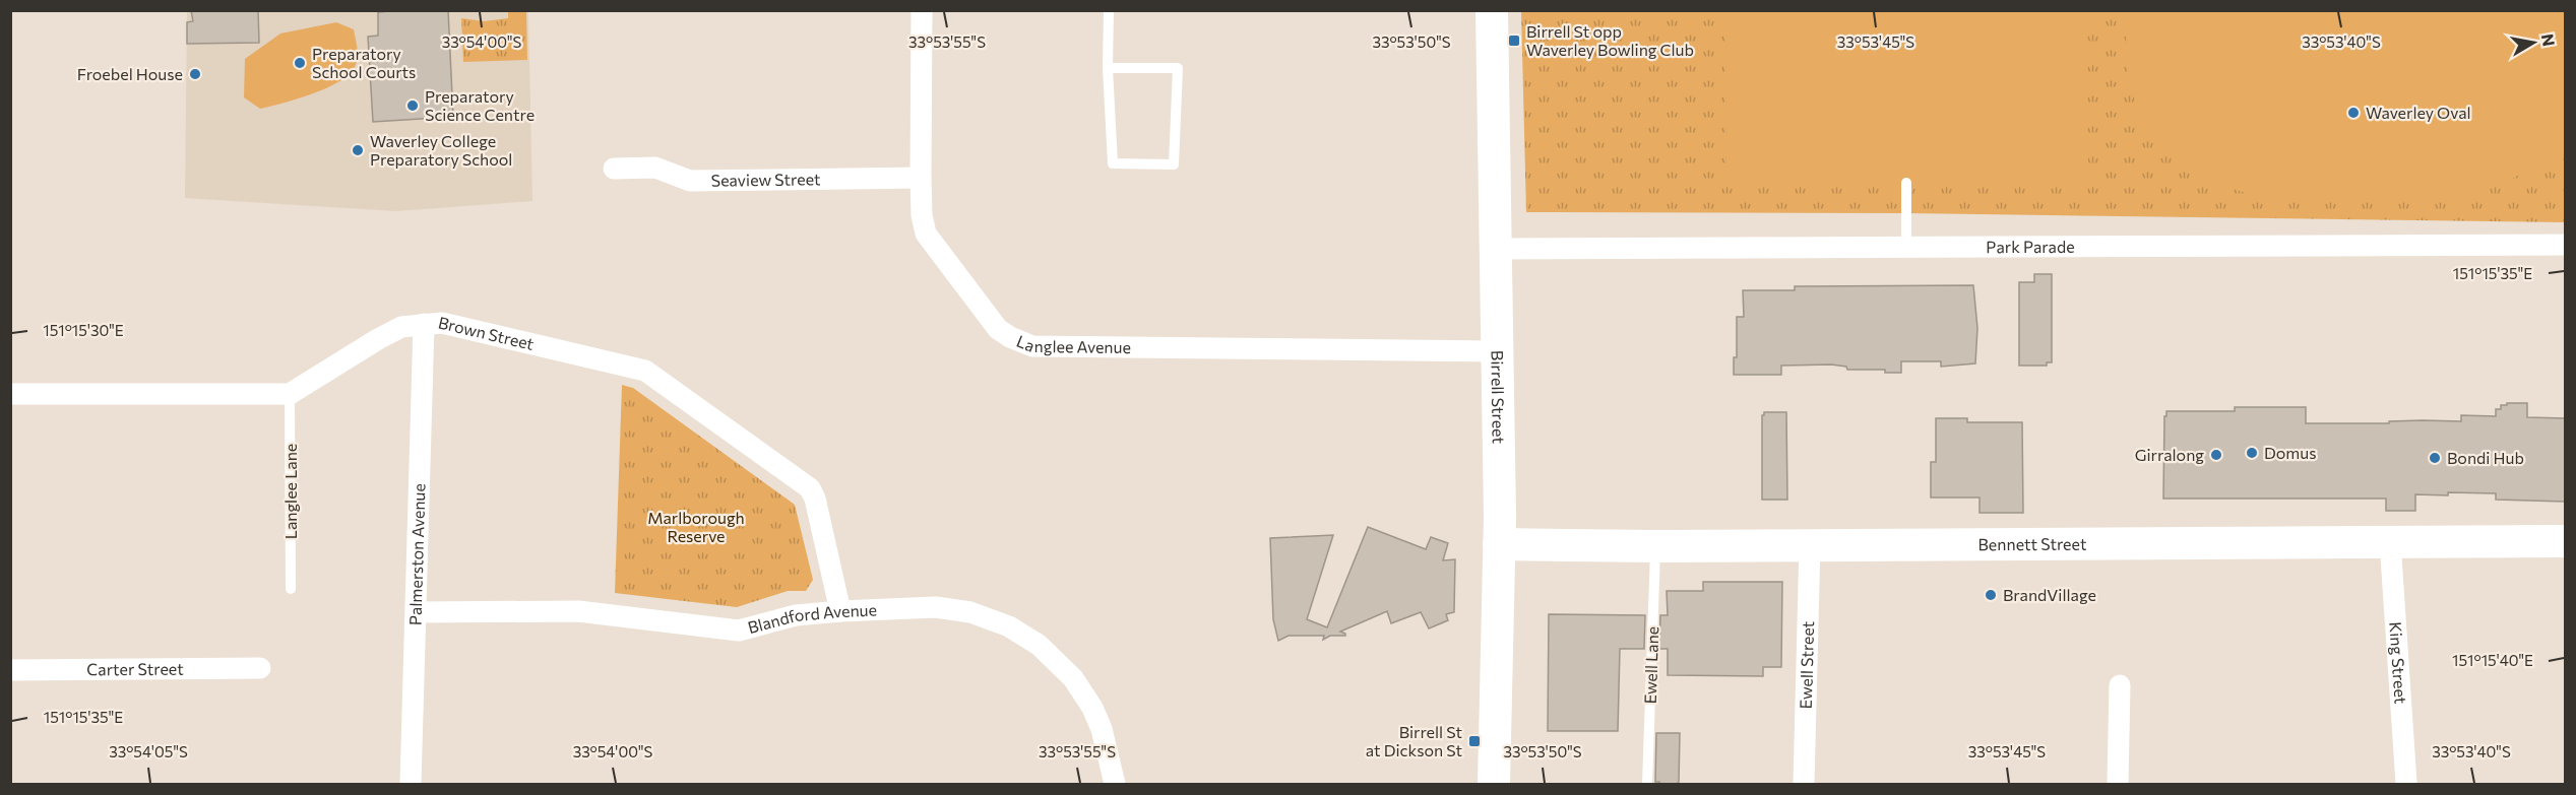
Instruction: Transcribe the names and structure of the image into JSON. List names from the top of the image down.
{
  "streets": {
    "main road": ["Birrell Street", "Bennett Street"],
    "street": [
      "Seaview Street",
      "Park Parade",
      "Brown Street",
      "Langlee Avenue",
      "Palmerston Avenue",
      "Blandford Avenue",
      "King Street",
      "Ewell Street",
      "Carter Street"
    ],
    "lane": ["Langlee Lane", "Ewell Lane"]
  },
  "crossings": [
    ["Seaview Street", "Langlee Avenue"],
    ["Park Parade", "Birrell Street"],
    ["Brown Street", "Langlee Lane"],
    ["Brown Street", "Palmerston Avenue"],
    ["Brown Street", "Blandford Avenue"],
    ["Langlee Avenue", "Birrell Street"],
    ["Birrell Street", "Bennett Street"],
    ["Bennett Street", "King Street"],
    ["Bennett Street", "Ewell Street"],
    ["Bennett Street", "Ewell Lane"],
    ["Palmerston Avenue", "Blandford Avenue"]
  ],
  "parks": ["Marlborough Reserve"],
  "places": {
    "transit": ["Birrell St opp Waverley Bowling Club", "Birrell St at Dickson St"],
    "other": [
      "Preparatory School Courts",
      "Froebel House",
      "Preparatory Science Centre",
      "Waverley Oval",
      "Waverley College Preparatory School",
      "Domus",
      "Girralong",
      "Bondi Hub",
      "BrandVillage"
    ]
  },
  "north": "right",
  "coordinates": [
    "33°54'00\"S",
    "33°53'55\"S",
    "33°53'45\"S",
    "33°53'50\"S",
    "33°53'40\"S",
    "151°15'35\"E",
    "151°15'30\"E",
    "151°15'40\"E",
    "33°54'05\"S"
  ]
}
